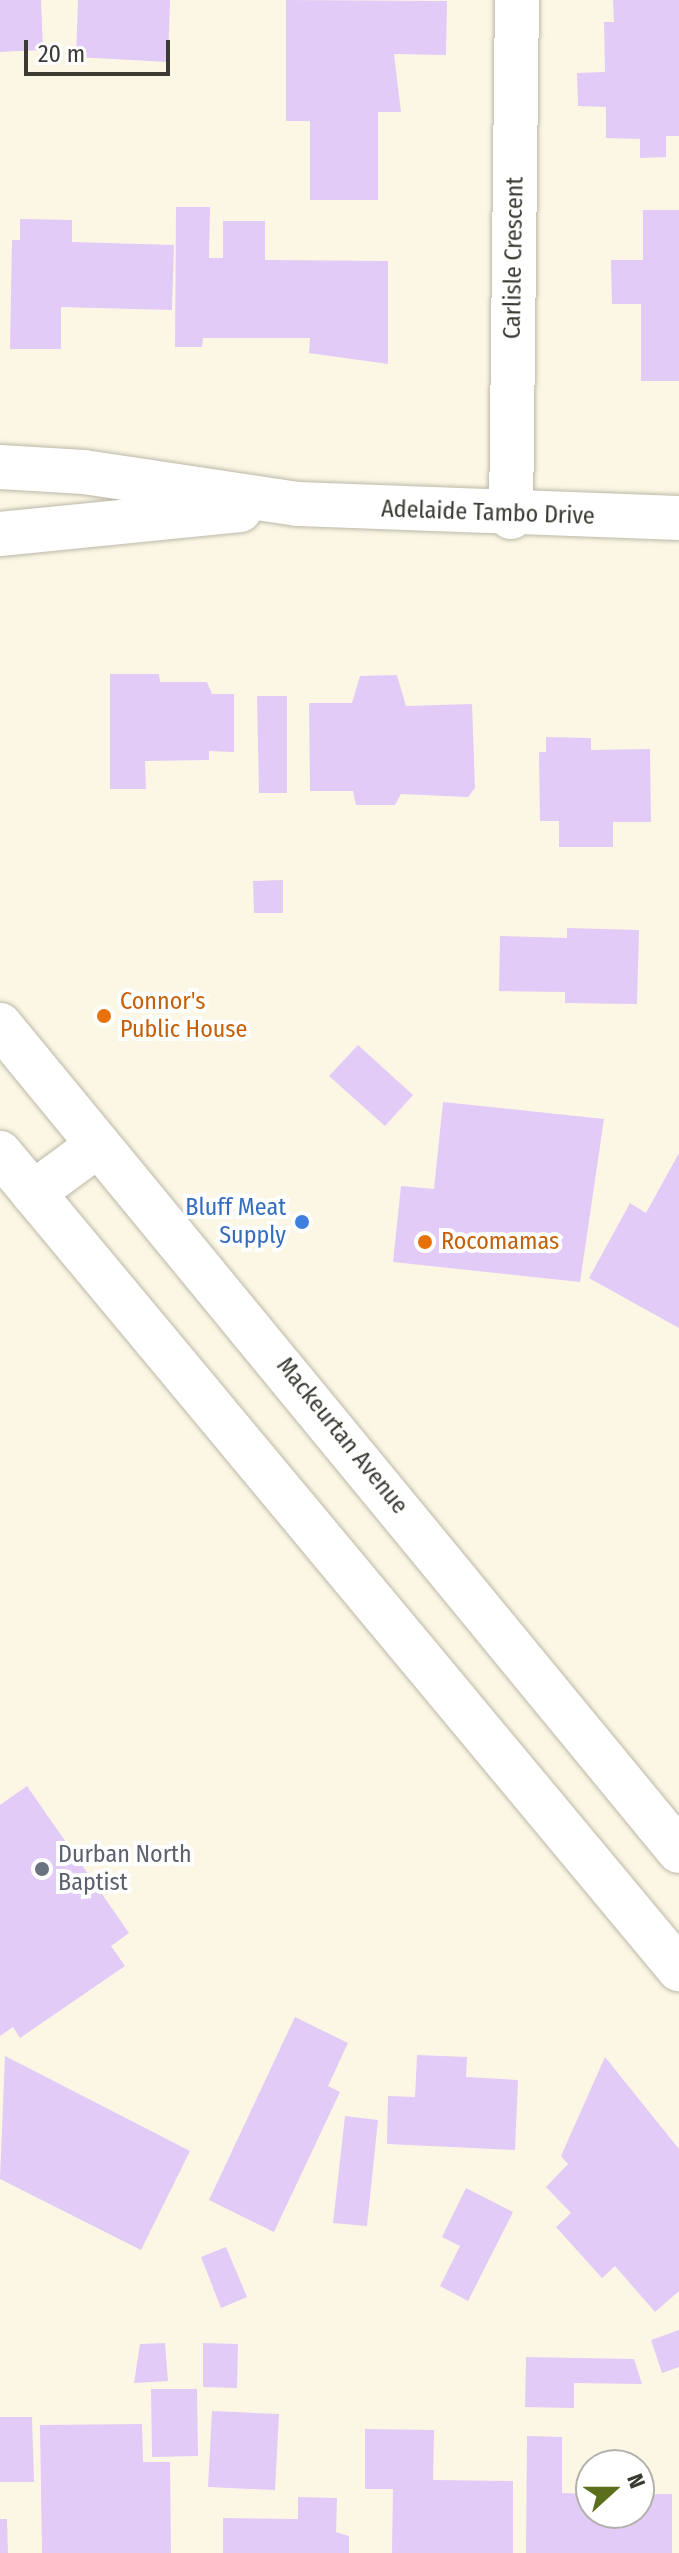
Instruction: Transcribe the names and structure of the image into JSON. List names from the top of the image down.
{
  "streets": {
    "street": ["Carlisle Crescent", "Adelaide Tambo Drive", "Mackeurtan Avenue"]
  },
  "crossings": [
    ["Carlisle Crescent", "Adelaide Tambo Drive"]
  ],
  "places": [
    "Connor's Public House",
    "Bluff Meat Supply",
    "Rocomamas",
    "Durban North Baptist"
  ],
  "scale_bar": "20 m",
  "north": "right"
}
